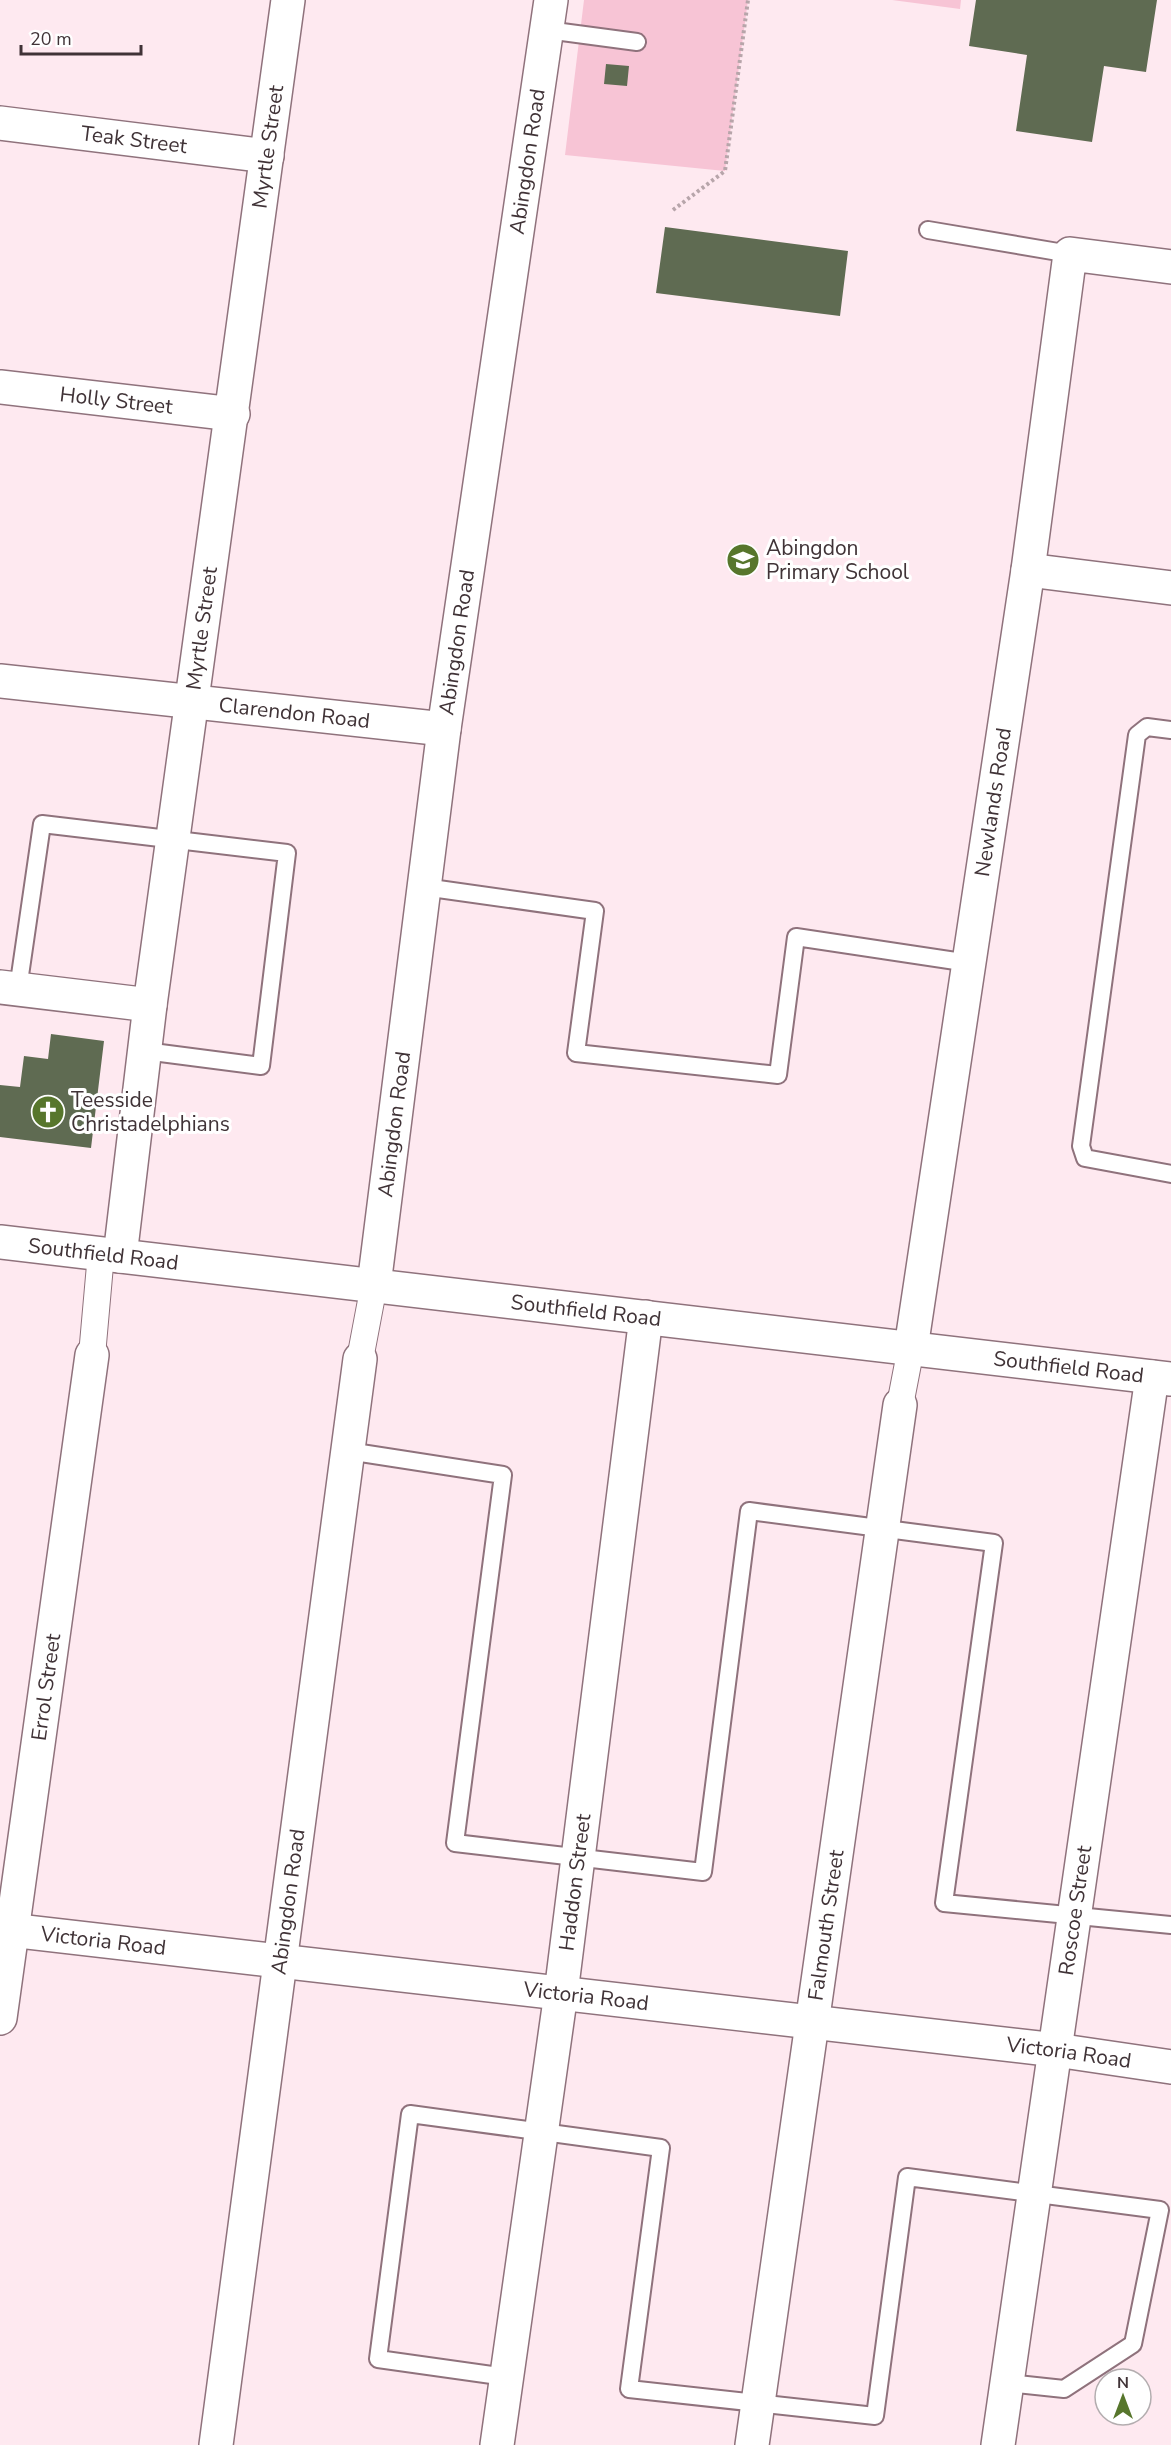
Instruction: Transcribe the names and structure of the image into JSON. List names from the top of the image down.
{
  "streets": {
    "street": [
      "Teak Street",
      "Myrtle Street",
      "Abingdon Road",
      "Holly Street",
      "Clarendon Road",
      "Newlands Road",
      "Southfield Road",
      "Errol Street",
      "Haddon Street",
      "Roscoe Street",
      "Falmouth Street",
      "Victoria Road"
    ]
  },
  "crossings": [
    ["Teak Street", "Myrtle Street"],
    ["Myrtle Street", "Holly Street"],
    ["Myrtle Street", "Clarendon Road"],
    ["Myrtle Street", "Southfield Road"],
    ["Abingdon Road", "Clarendon Road"],
    ["Abingdon Road", "Southfield Road"],
    ["Abingdon Road", "Victoria Road"],
    ["Newlands Road", "Southfield Road"],
    ["Southfield Road", "Haddon Street"],
    ["Southfield Road", "Roscoe Street"],
    ["Errol Street", "Victoria Road"],
    ["Haddon Street", "Victoria Road"],
    ["Roscoe Street", "Victoria Road"],
    ["Falmouth Street", "Victoria Road"]
  ],
  "places": {
    "school or university": ["Abingdon Primary School"],
    "church": ["Teesside Christadelphians"]
  },
  "scale_bar": "20 m",
  "north": "top"
}
